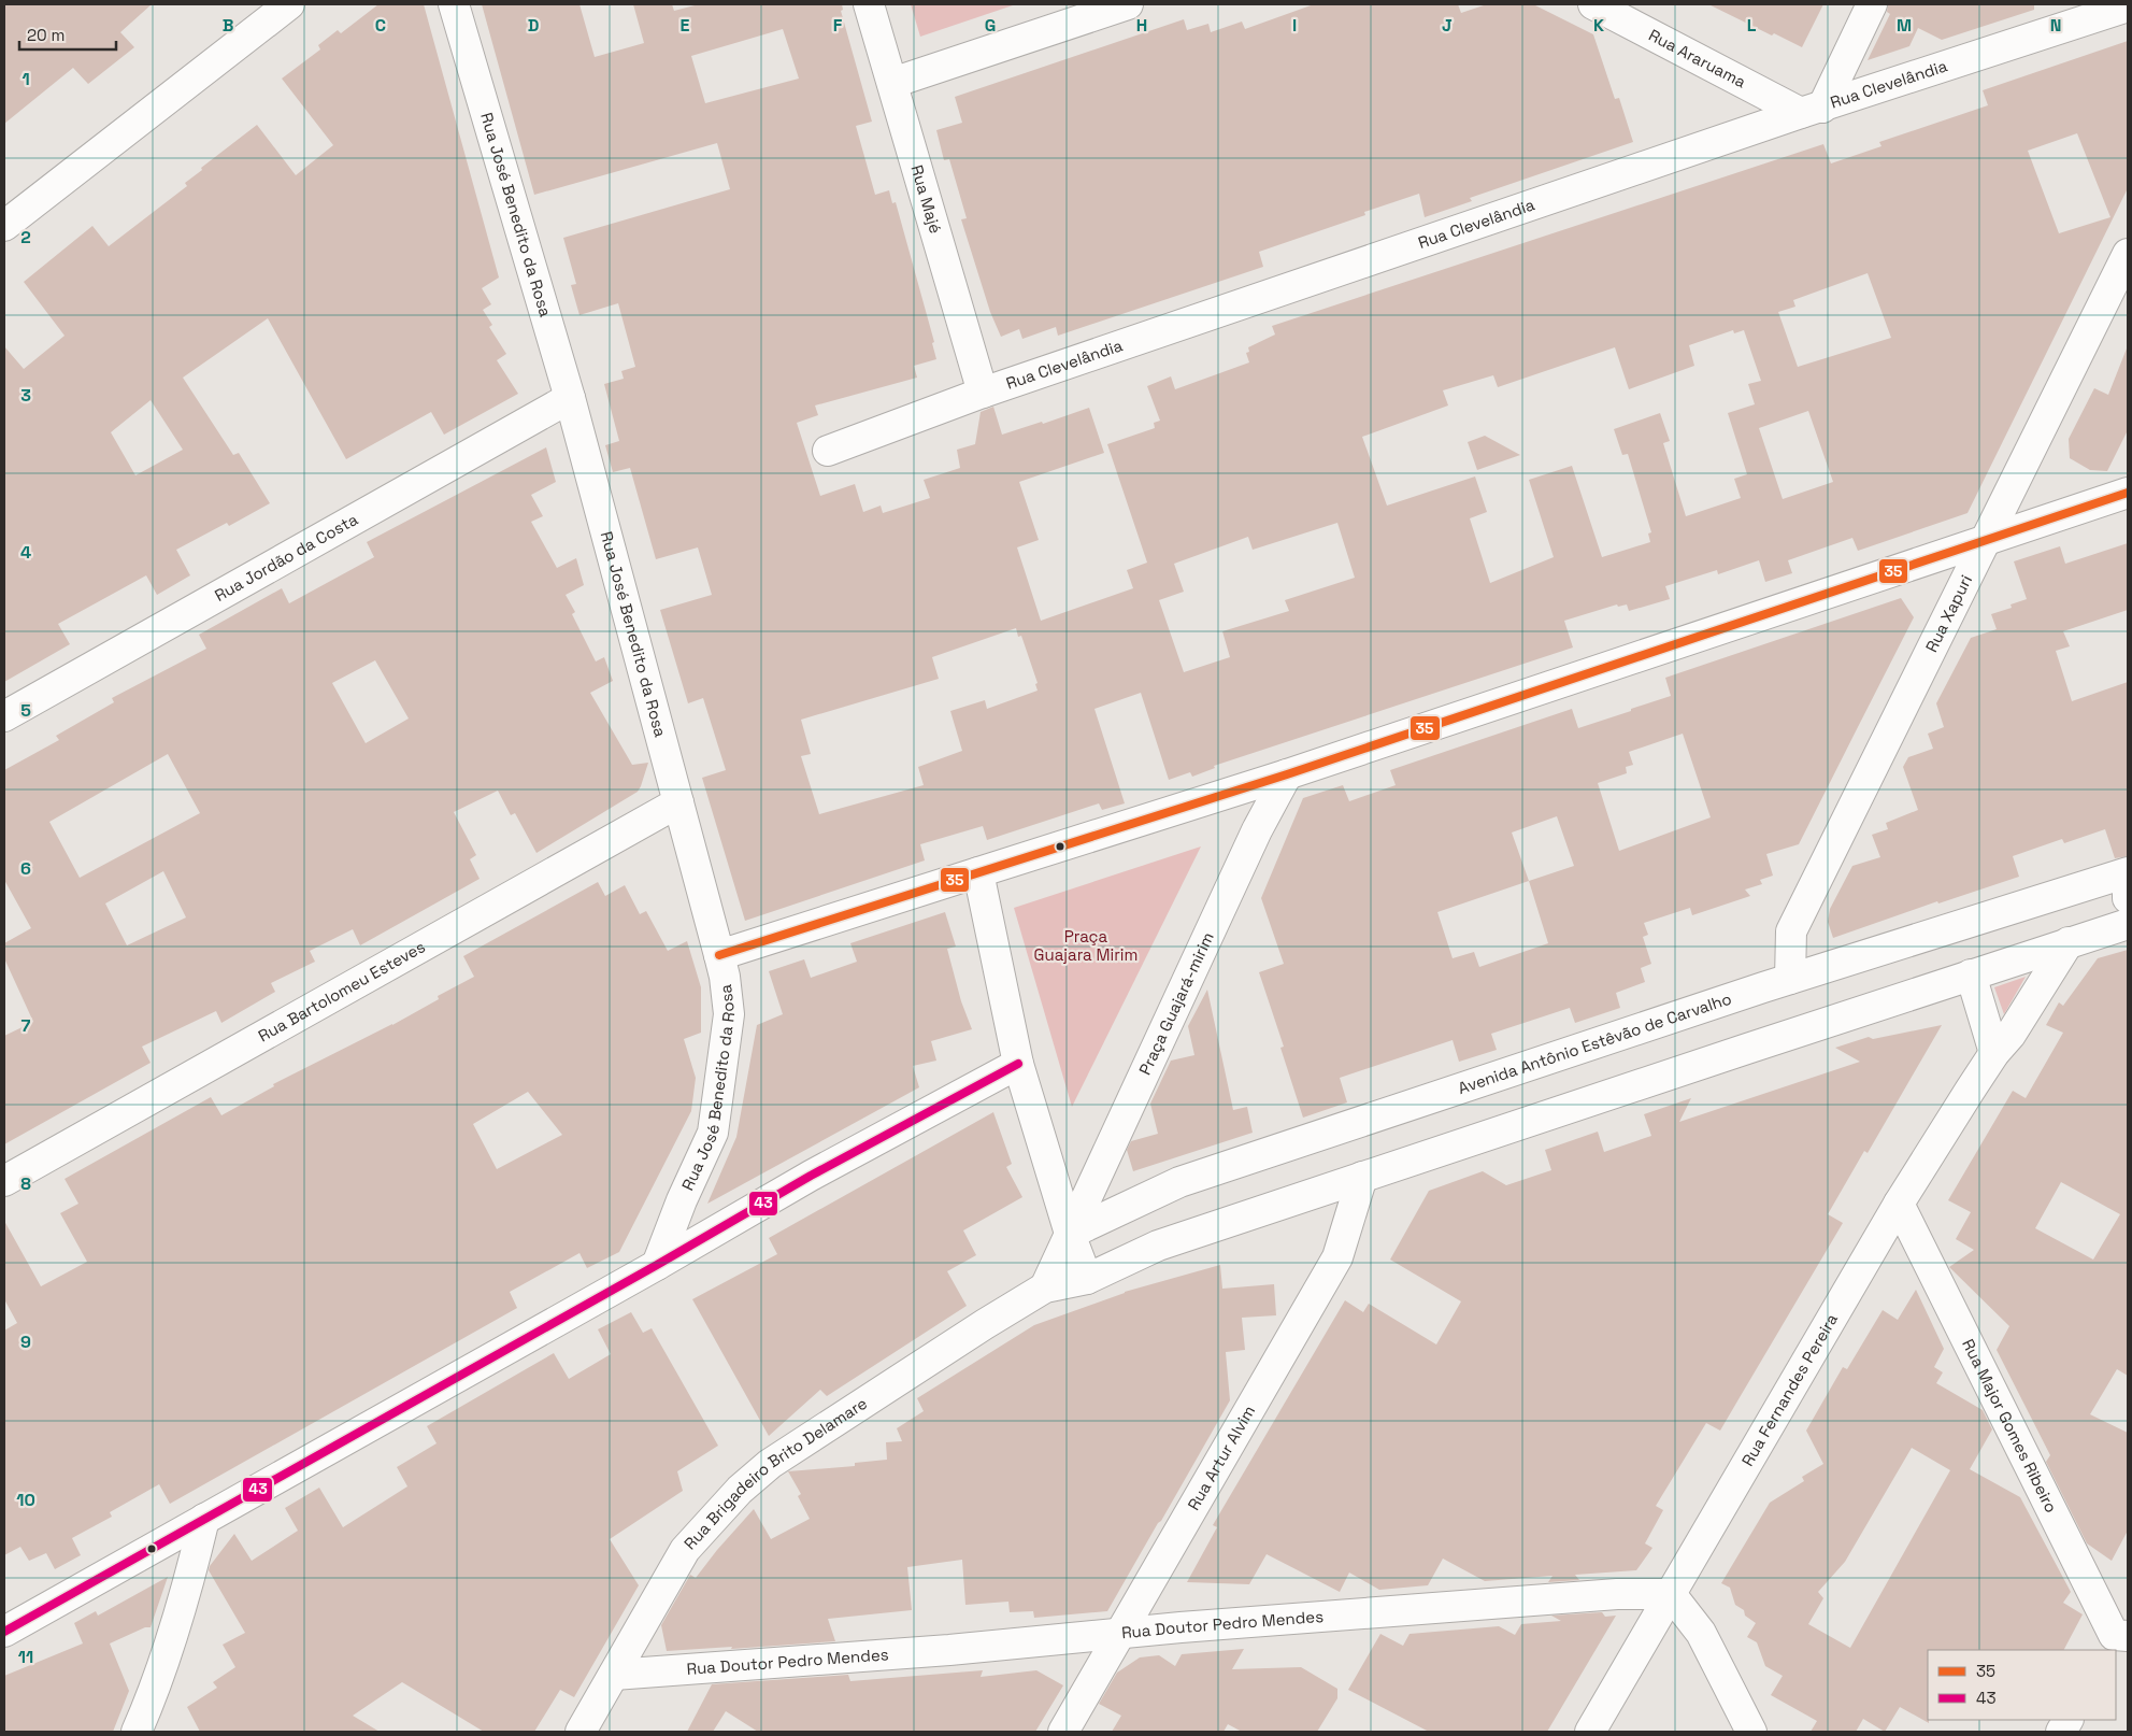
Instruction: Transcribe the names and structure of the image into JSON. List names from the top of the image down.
{
  "streets": {
    "street": [
      "Rua Araruama",
      "Rua Clevelândia",
      "Rua Majé",
      "Rua José Benedito da Rosa",
      "Rua Jordão da Costa",
      "Rua Xapuri",
      "Rua Bartolomeu Esteves",
      "Praça Guajará-mirim",
      "Avenida Antônio Estêvão de Carvalho",
      "Rua Fernandes Pereira",
      "Rua Major Gomes Ribeiro",
      "Rua Artur Alvim",
      "Rua Brigadeiro Brito Delamare",
      "Rua Doutor Pedro Mendes"
    ]
  },
  "crossings": [
    ["Rua Araruama", "Rua Clevelândia"],
    ["Rua Clevelândia", "Rua Majé"],
    ["Rua José Benedito da Rosa", "Rua Jordão da Costa"],
    ["Rua José Benedito da Rosa", "Rua Bartolomeu Esteves"],
    ["Rua Xapuri", "Avenida Antônio Estêvão de Carvalho"],
    ["Praça Guajará-mirim", "Avenida Antônio Estêvão de Carvalho"],
    ["Avenida Antônio Estêvão de Carvalho", "Rua Fernandes Pereira"],
    ["Rua Fernandes Pereira", "Rua Major Gomes Ribeiro"],
    ["Rua Fernandes Pereira", "Rua Doutor Pedro Mendes"],
    ["Rua Artur Alvim", "Rua Doutor Pedro Mendes"],
    ["Rua Brigadeiro Brito Delamare", "Rua Doutor Pedro Mendes"]
  ],
  "parks": ["Praça Guajara Mirim"],
  "lines": ["transit line 35", "transit line 43"],
  "legend": ["35", "43"],
  "scale_bar": "20 m",
  "grid": {
    "columns": [
      "B",
      "C",
      "D",
      "E",
      "F",
      "G",
      "H",
      "I",
      "J",
      "K",
      "L",
      "M",
      "N"
    ],
    "rows": [
      "1",
      "2",
      "3",
      "4",
      "5",
      "6",
      "7",
      "8",
      "9",
      "10",
      "11"
    ]
  }
}
